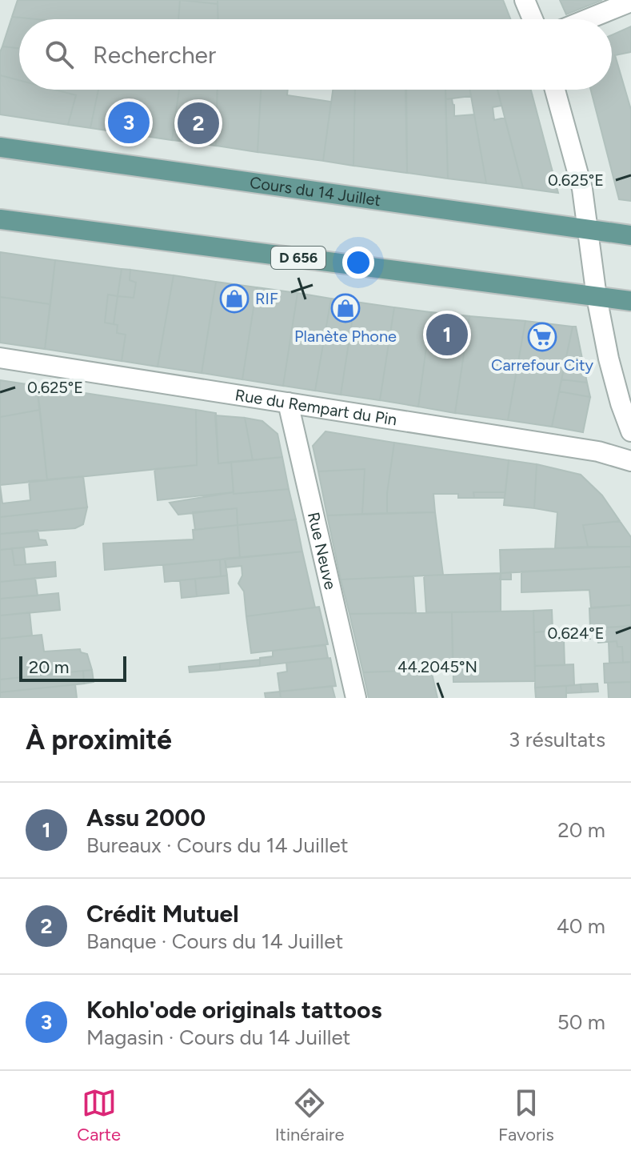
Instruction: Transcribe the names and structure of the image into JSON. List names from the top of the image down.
{
  "streets": {
    "main road": ["Cours du 14 Juillet", "D 656"],
    "street": ["Rue du Rempart du Pin", "Rue Neuve"]
  },
  "crossings": [
    ["Rue du Rempart du Pin", "Rue Neuve"]
  ],
  "places": {
    "shop": ["RIF", "Planète Phone"],
    "supermarket": ["Carrefour City"]
  },
  "scale_bar": "20 m",
  "page": {
    "search": "Rechercher",
    "pins": ["3", "2", "1"],
    "scale": "20 m",
    "heading": ["À proximité", "3 résultats"],
    "list": [
      {
        "mark": "1",
        "name": "Assu 2000",
        "note": "Bureaux · Cours du 14 Juillet",
        "value": "20 m"
      },
      {
        "mark": "2",
        "name": "Crédit Mutuel",
        "note": "Banque · Cours du 14 Juillet",
        "value": "40 m"
      },
      {
        "mark": "3",
        "name": "Kohlo'ode originals tattoos",
        "note": "Magasin · Cours du 14 Juillet",
        "value": "50 m"
      }
    ],
    "nav": ["Carte", "Itinéraire", "Favoris"]
  },
  "coordinates": ["0.625°E", "0.624°E", "44.2045°N"]
}
